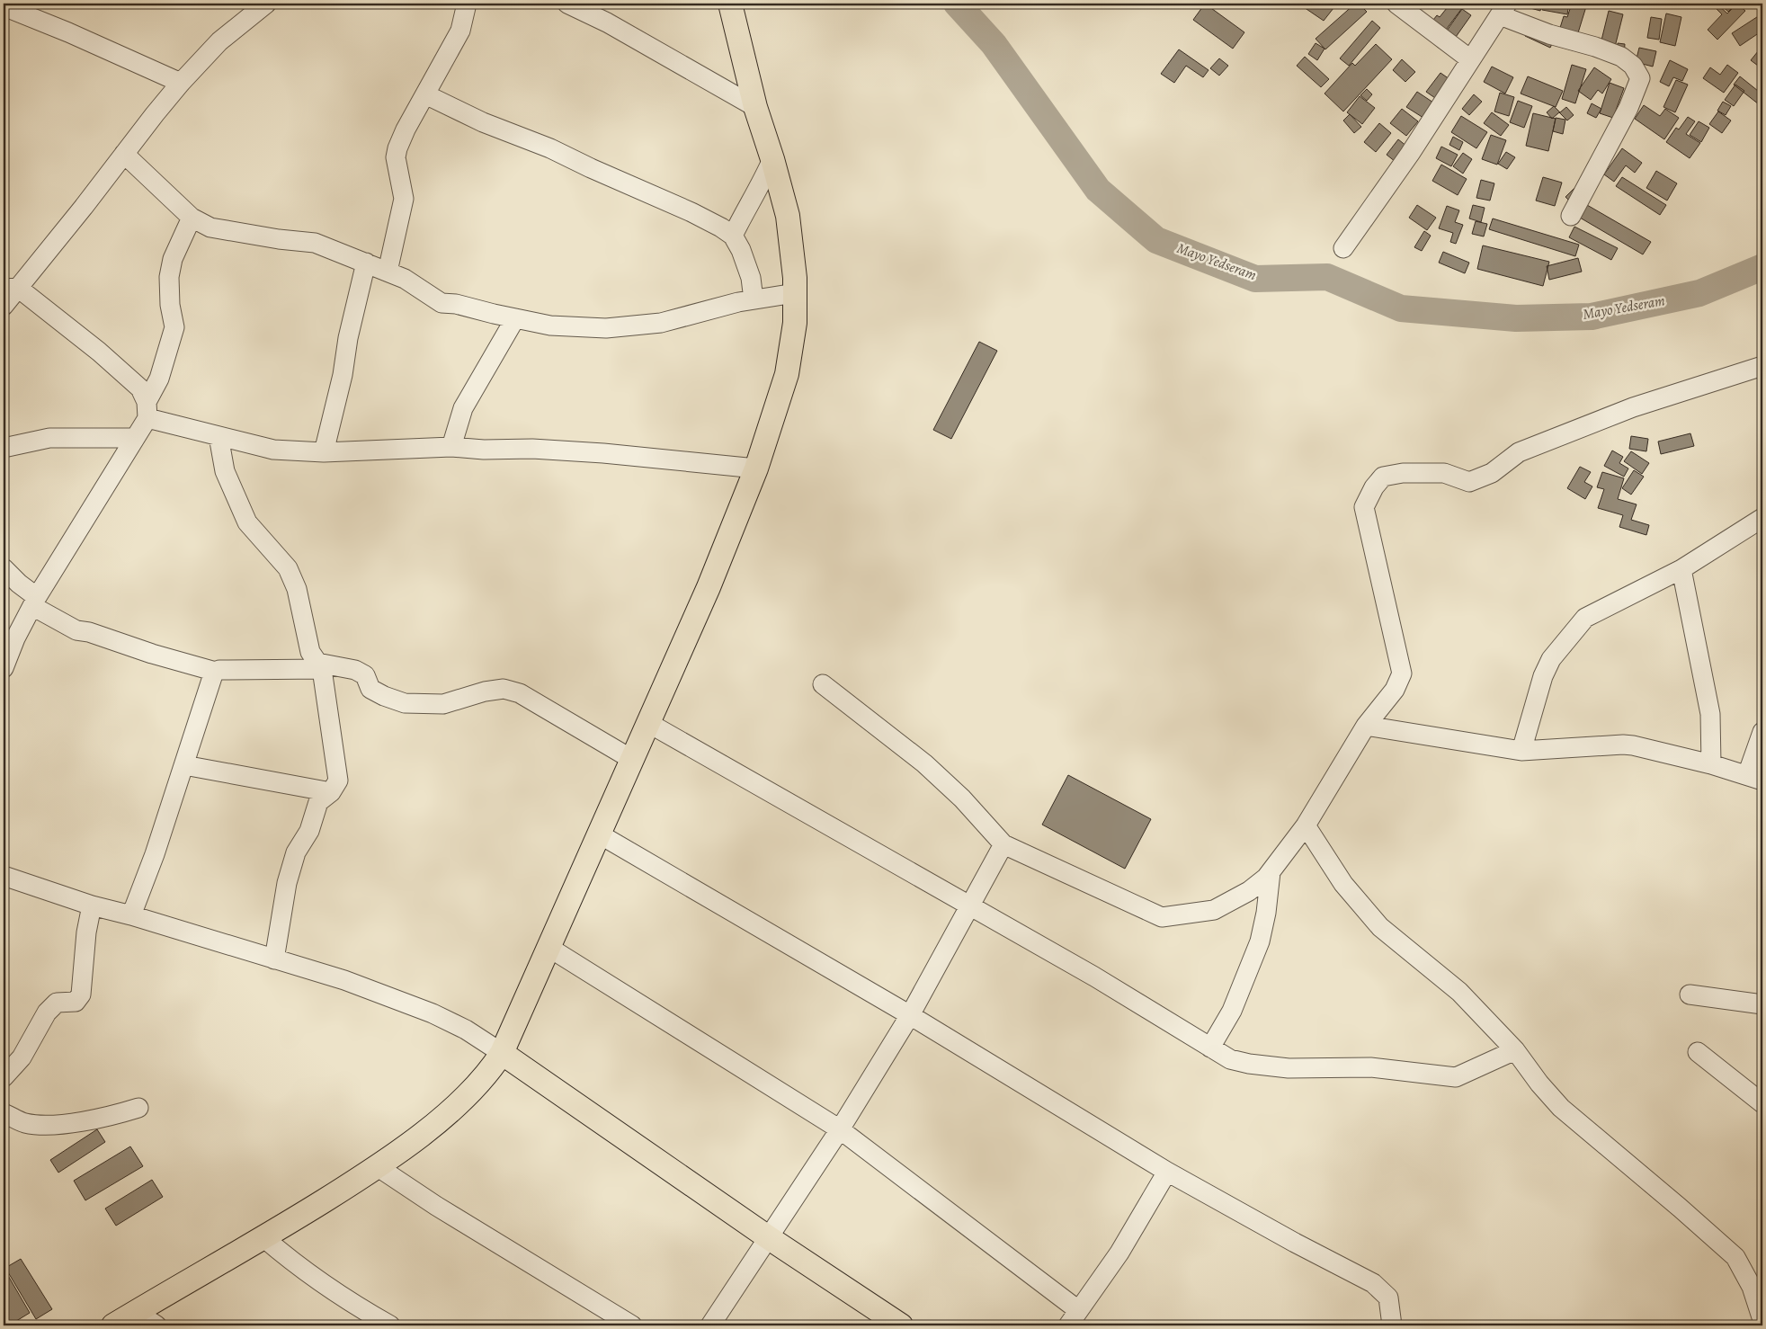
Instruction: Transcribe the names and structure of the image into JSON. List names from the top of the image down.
{
  "water": ["Mayo Yedseram"]
}
